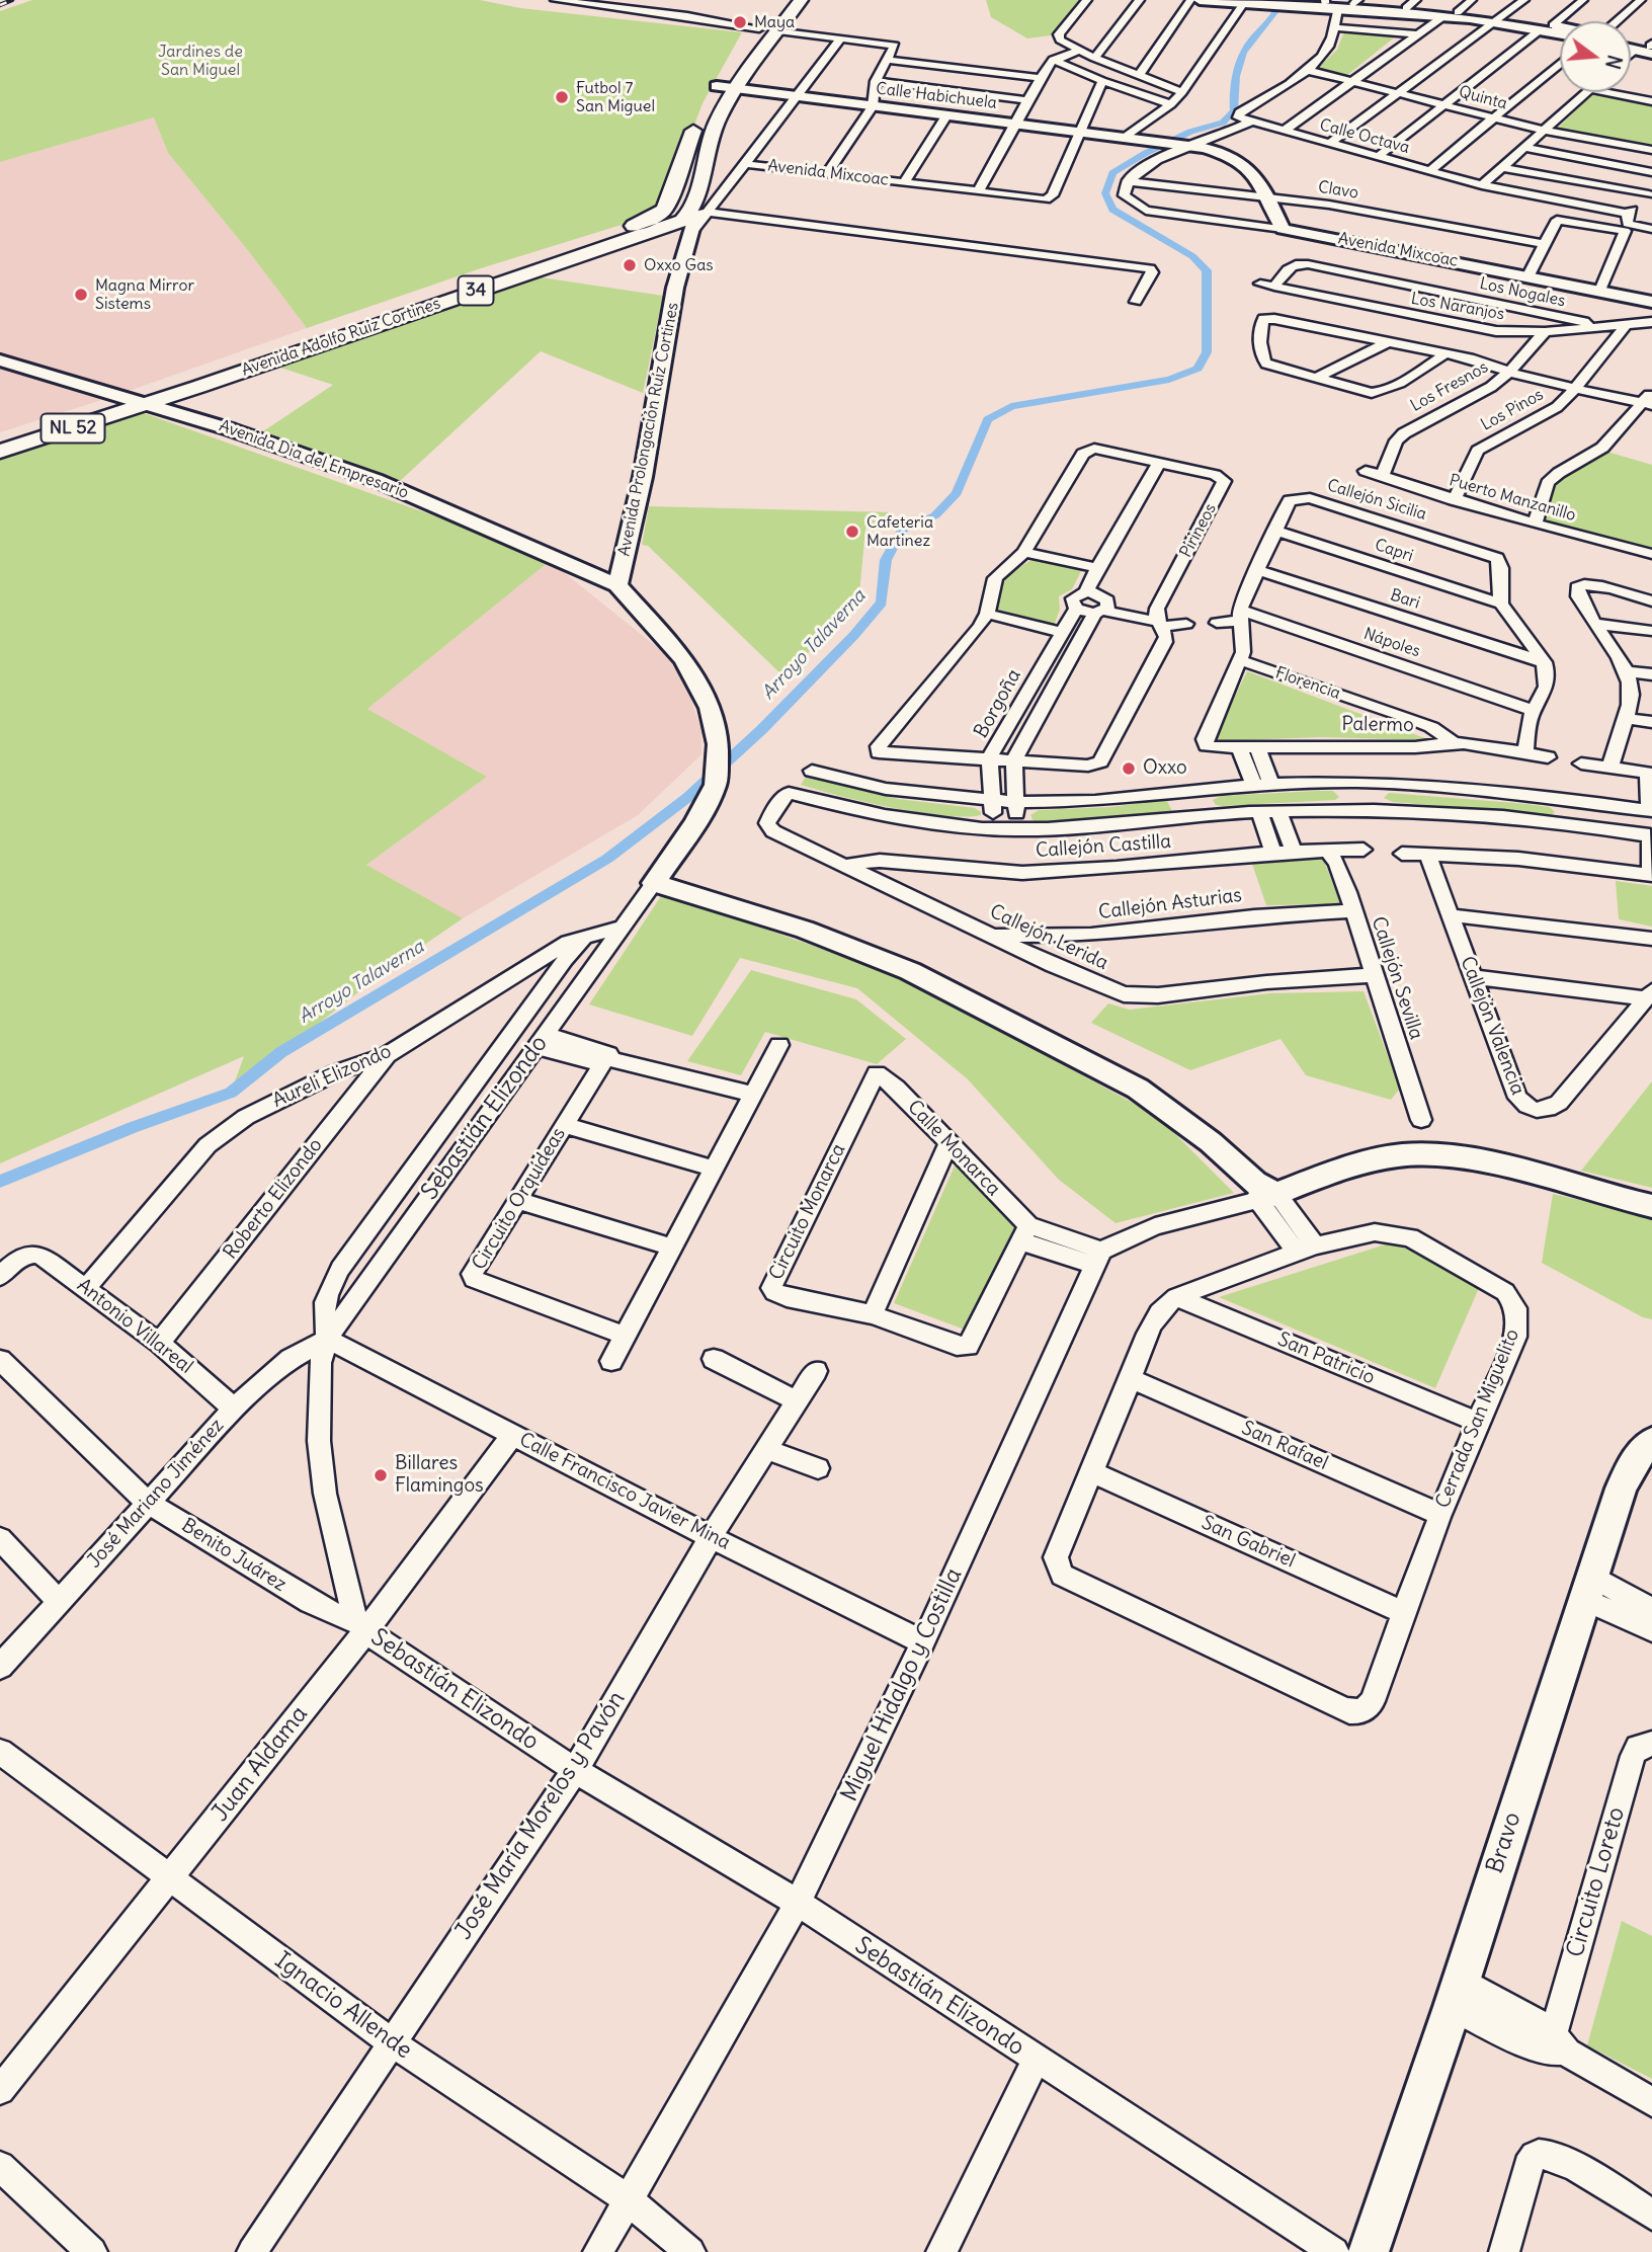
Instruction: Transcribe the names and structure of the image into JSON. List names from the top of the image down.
{
  "streets": {
    "main road": ["34", "Avenida Adolfo Ruíz Cortines", "NL 52"],
    "street": [
      "Calle Habichuela",
      "Quinta",
      "Calle Octava",
      "Avenida Mixcoac",
      "Clavo",
      "Los Nogales",
      "Los Naranjos",
      "Los Fresnos",
      "Los Pinos",
      "Avenida Prolongación Ruíz Cortines",
      "Avenida Día del Empresario",
      "Puerto Manzanillo",
      "Callejón Sicilia",
      "Pirineos",
      "Capri",
      "Bari",
      "Nápoles",
      "Florencia",
      "Borgoña",
      "Palermo",
      "Callejón Castilla",
      "Callejón Asturias",
      "Callejón Lerida",
      "Callejón Sevilla",
      "Callejón Valencia",
      "Aureli Elizondo",
      "Sebastián Elizondo",
      "Calle Monarca",
      "Roberto Elizondo",
      "Circuito Orquídeas",
      "Circuito Monarca",
      "Antonio Villareal",
      "San Patricio",
      "Cerrada San Miguelito",
      "San Rafael",
      "Calle Francisco Javier Mina",
      "José Mariano Jiménez",
      "San Gabriel",
      "Benito Juárez",
      "Miguel Hidalgo y Costilla",
      "Juan Aldama",
      "José María Morelos y Pavón",
      "Bravo",
      "Circuito Loreto",
      "Ignacio Allende"
    ]
  },
  "crossings": [
    ["Calle Habichuela", "Avenida Mixcoac"],
    ["Calle Habichuela", "Clavo"],
    ["Calle Habichuela", "Avenida Adolfo Ruíz Cortines"],
    ["Quinta", "Calle Octava"],
    ["Avenida Mixcoac", "Clavo"],
    ["Los Nogales", "Los Naranjos"],
    ["Los Naranjos", "Los Fresnos"],
    ["Los Naranjos", "Los Pinos"],
    ["Avenida Adolfo Ruíz Cortines", "Avenida Prolongación Ruíz Cortines"],
    ["Avenida Adolfo Ruíz Cortines", "Avenida Día del Empresario"],
    ["Los Fresnos", "Puerto Manzanillo"],
    ["Los Pinos", "Puerto Manzanillo"],
    ["Avenida Prolongación Ruíz Cortines", "Avenida Día del Empresario"],
    ["Avenida Prolongación Ruíz Cortines", "Sebastián Elizondo"],
    ["Avenida Día del Empresario", "Sebastián Elizondo"],
    ["Callejón Sicilia", "Capri"],
    ["Callejón Sicilia", "Bari"],
    ["Callejón Sicilia", "Nápoles"],
    ["Callejón Sicilia", "Florencia"],
    ["Callejón Sicilia", "Palermo"],
    ["Pirineos", "Borgoña"],
    ["Florencia", "Palermo"],
    ["Borgoña", "Callejón Lerida"],
    ["Callejón Castilla", "Callejón Lerida"],
    ["Callejón Castilla", "Callejón Sevilla"],
    ["Callejón Asturias", "Callejón Lerida"],
    ["Callejón Asturias", "Callejón Sevilla"],
    ["Callejón Lerida", "Callejón Sevilla"],
    ["Aureli Elizondo", "Sebastián Elizondo"],
    ["Aureli Elizondo", "Roberto Elizondo"],
    ["Aureli Elizondo", "Antonio Villareal"],
    ["Sebastián Elizondo", "Calle Francisco Javier Mina"],
    ["Sebastián Elizondo", "José Mariano Jiménez"],
    ["Sebastián Elizondo", "Benito Juárez"],
    ["Sebastián Elizondo", "Miguel Hidalgo y Costilla"],
    ["Sebastián Elizondo", "Juan Aldama"],
    ["Sebastián Elizondo", "José María Morelos y Pavón"],
    ["Calle Monarca", "Circuito Monarca"],
    ["Calle Monarca", "Miguel Hidalgo y Costilla"],
    ["Roberto Elizondo", "Antonio Villareal"],
    ["Antonio Villareal", "José Mariano Jiménez"],
    ["San Patricio", "Cerrada San Miguelito"],
    ["Cerrada San Miguelito", "San Rafael"],
    ["Cerrada San Miguelito", "San Gabriel"],
    ["Calle Francisco Javier Mina", "José Mariano Jiménez"],
    ["Calle Francisco Javier Mina", "Miguel Hidalgo y Costilla"],
    ["Calle Francisco Javier Mina", "Juan Aldama"],
    ["Calle Francisco Javier Mina", "José María Morelos y Pavón"],
    ["José Mariano Jiménez", "Benito Juárez"],
    ["Benito Juárez", "Juan Aldama"],
    ["Miguel Hidalgo y Costilla", "Ignacio Allende"],
    ["Juan Aldama", "Ignacio Allende"],
    ["José María Morelos y Pavón", "Ignacio Allende"]
  ],
  "water": ["Arroyo Talaverna"],
  "parks": ["Jardines de San Miguel"],
  "places": [
    "Maya",
    "Futbol 7 San Miguel",
    "Oxxo Gas",
    "Magna Mirror Sistems",
    "Cafeteria Martinez",
    "Oxxo",
    "Billares Flamingos"
  ],
  "north": "right"
}
